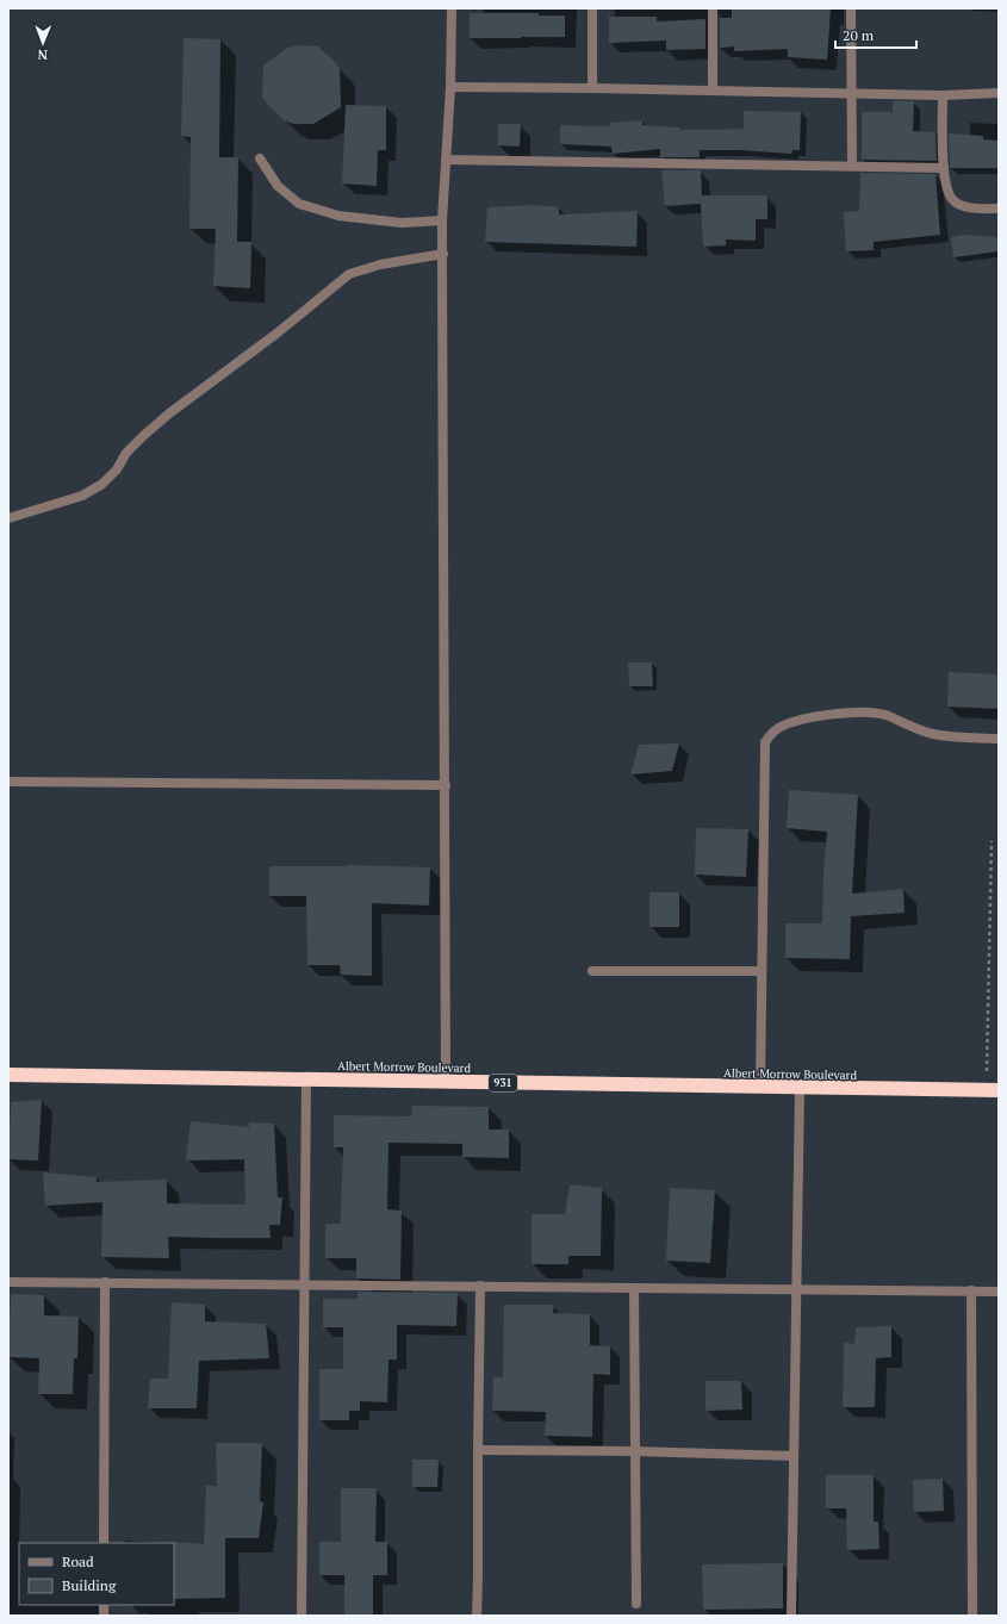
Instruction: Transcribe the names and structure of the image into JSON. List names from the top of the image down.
{
  "streets": {
    "highway": ["Albert Morrow Boulevard", "931"]
  },
  "legend": ["Road", "Building"],
  "scale_bar": "20 m",
  "north": "bottom"
}
